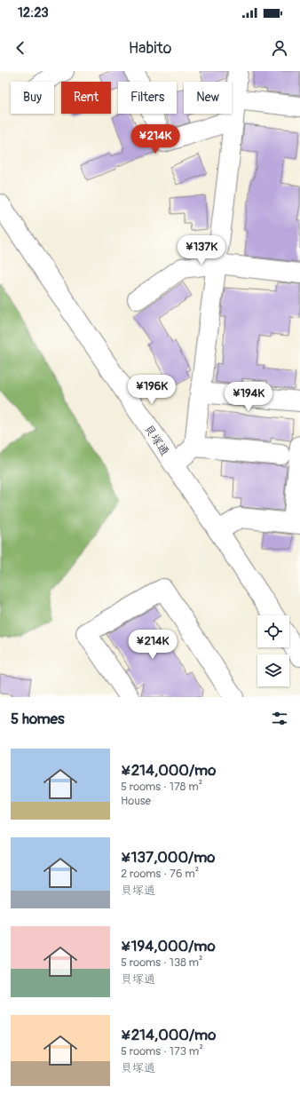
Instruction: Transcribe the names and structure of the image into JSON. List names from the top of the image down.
{
  "streets": {
    "street": ["貝塚通"]
  },
  "page": {
    "status": "12:23",
    "header": "Habito",
    "chip": [
      "Buy",
      "Rent",
      "Filters",
      "New"
    ],
    "price": [
      "¥214K",
      "¥137K",
      "¥196K",
      "¥194K",
      "¥214K"
    ],
    "heading": "5 homes",
    "list": [
      {
        "name": "¥214,000/mo",
        "note": "5 rooms · 178 m² · House"
      },
      {
        "name": "¥137,000/mo",
        "note": "2 rooms · 76 m² · 貝塚通"
      },
      {
        "name": "¥194,000/mo",
        "note": "5 rooms · 138 m² · 貝塚通"
      },
      {
        "name": "¥214,000/mo",
        "note": "5 rooms · 173 m² · 貝塚通"
      }
    ]
  }
}
